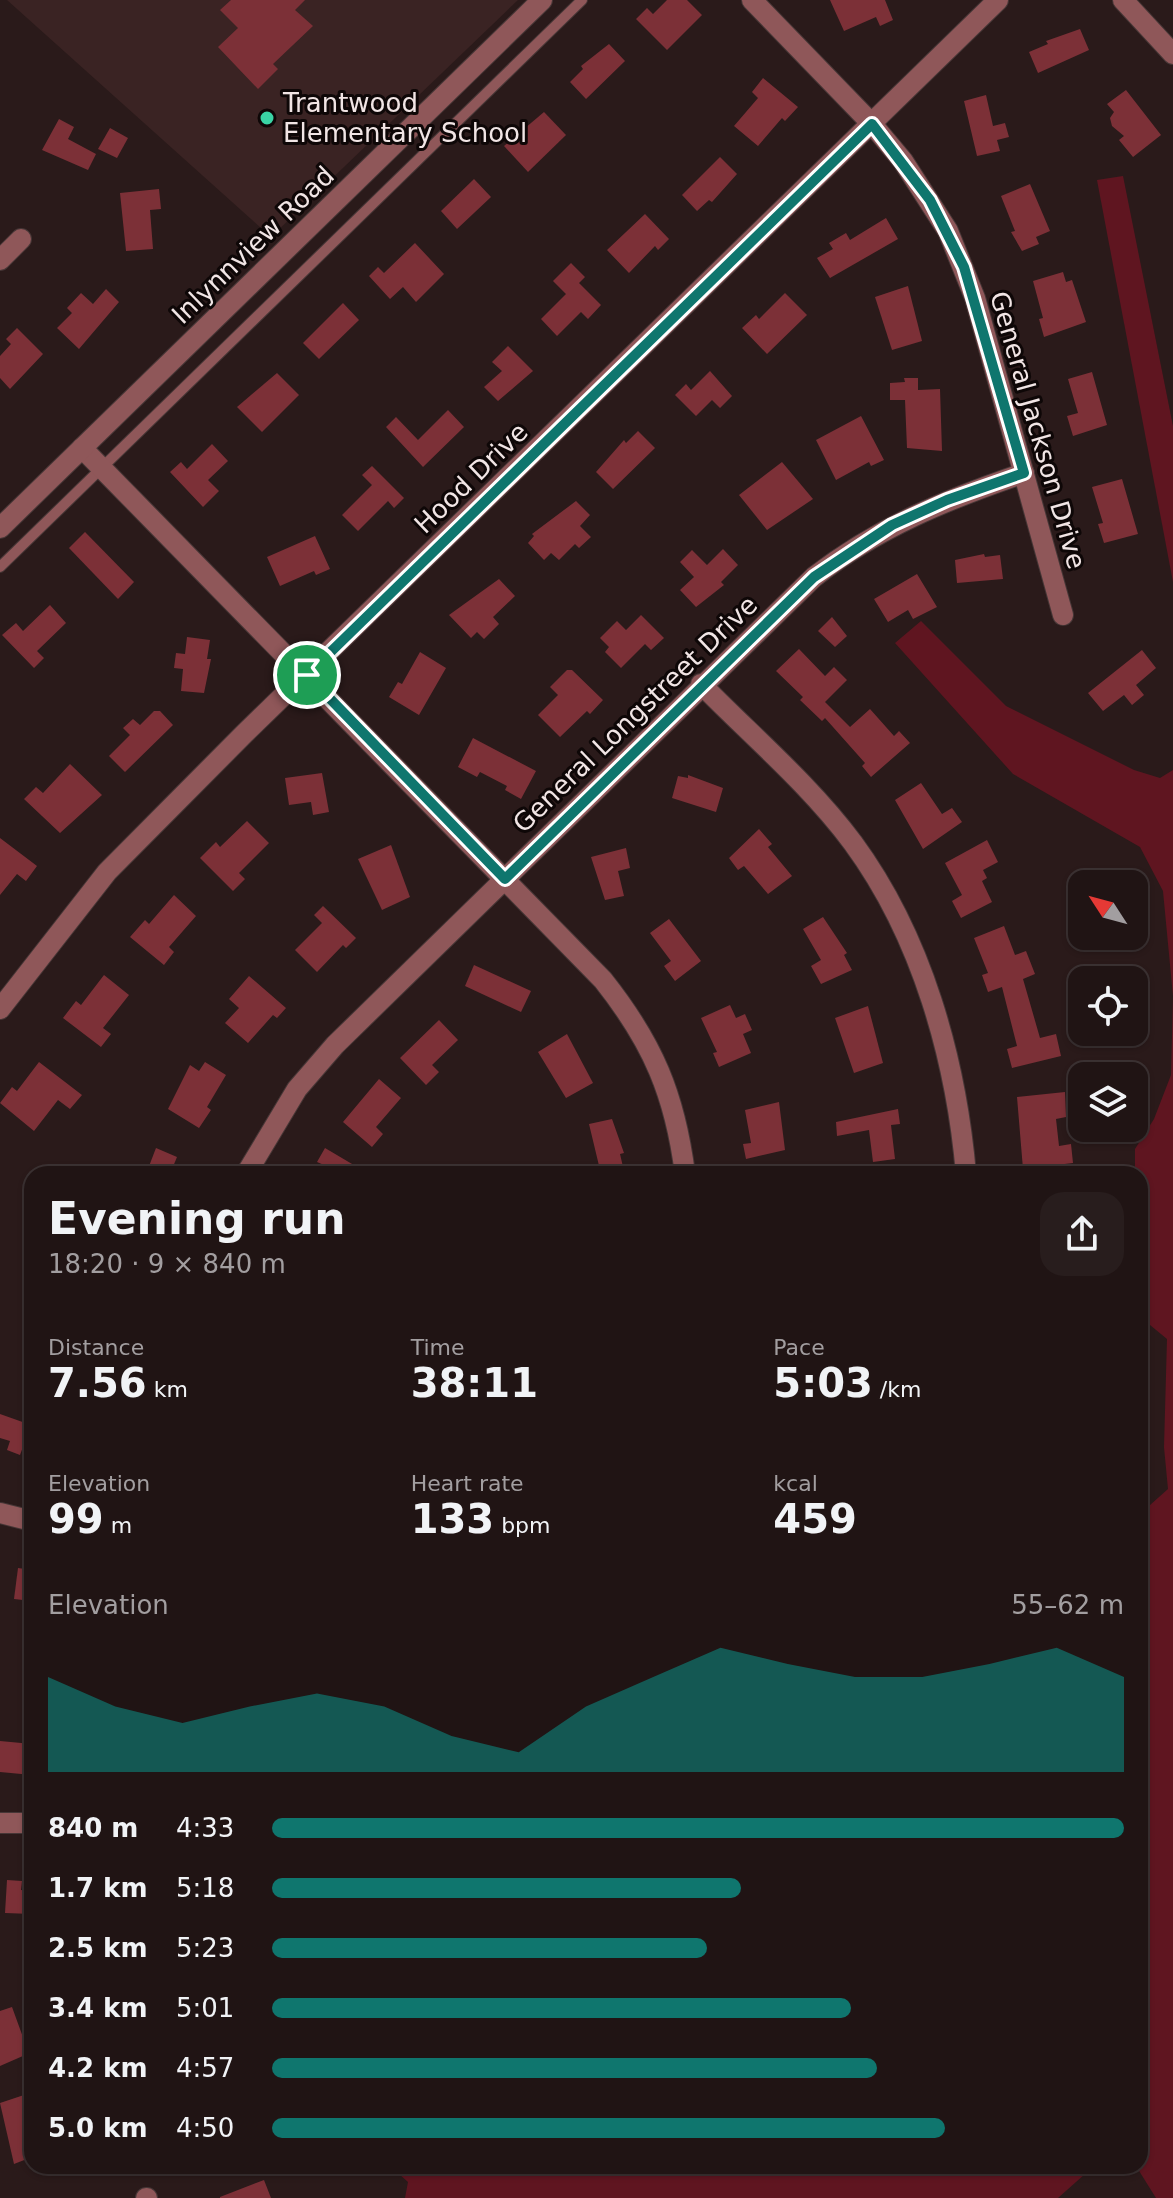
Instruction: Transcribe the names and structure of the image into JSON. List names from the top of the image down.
{
  "streets": {
    "street": [
      "Inlynnview Road",
      "General Jackson Drive",
      "Hood Drive",
      "General Longstreet Drive"
    ]
  },
  "crossings": [
    ["General Jackson Drive", "Hood Drive"],
    ["General Jackson Drive", "General Longstreet Drive"]
  ],
  "places": ["Trantwood Elementary School"],
  "north": "top left",
  "page": {
    "heading": ["Evening run", "18:20 · 9 × 840 m"],
    "stats": [
      ["Distance", "7.56 km"],
      ["Time", "38:11"],
      ["Pace", "5:03 /km"],
      ["Elevation", "99 m"],
      ["Heart rate", "133 bpm"],
      ["kcal", "459"]
    ],
    "chart": ["Elevation", "55–62 m"],
    "list": [
      {
        "name": "840 m",
        "note": "4:33"
      },
      {
        "name": "1.7 km",
        "note": "5:18"
      },
      {
        "name": "2.5 km",
        "note": "5:23"
      },
      {
        "name": "3.4 km",
        "note": "5:01"
      },
      {
        "name": "4.2 km",
        "note": "4:57"
      },
      {
        "name": "5.0 km",
        "note": "4:50"
      }
    ]
  }
}
